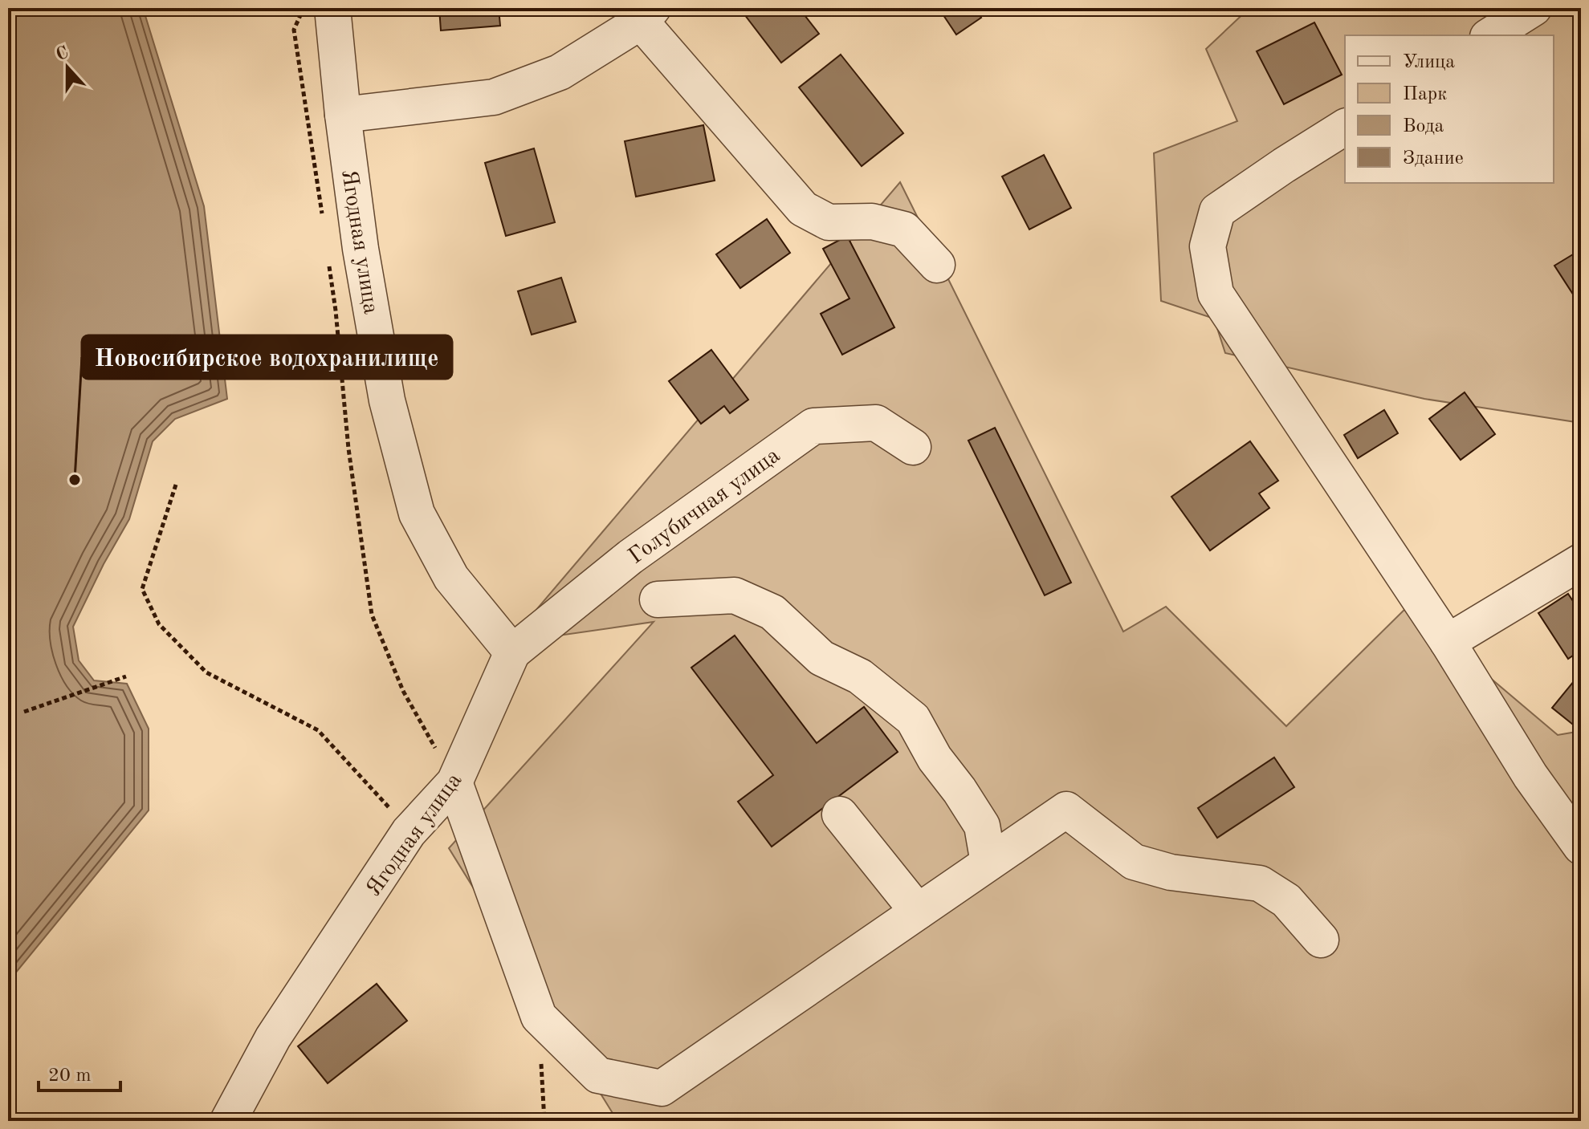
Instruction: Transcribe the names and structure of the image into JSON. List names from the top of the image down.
{
  "streets": {
    "street": ["Ягодная улица", "Голубичная улица"]
  },
  "crossings": [
    ["Ягодная улица", "Голубичная улица"]
  ],
  "places": ["Новосибирское водохранилище"],
  "legend": [
    "Улица",
    "Парк",
    "Вода",
    "Здание"
  ],
  "scale_bar": "20 m",
  "north": "top"
}
